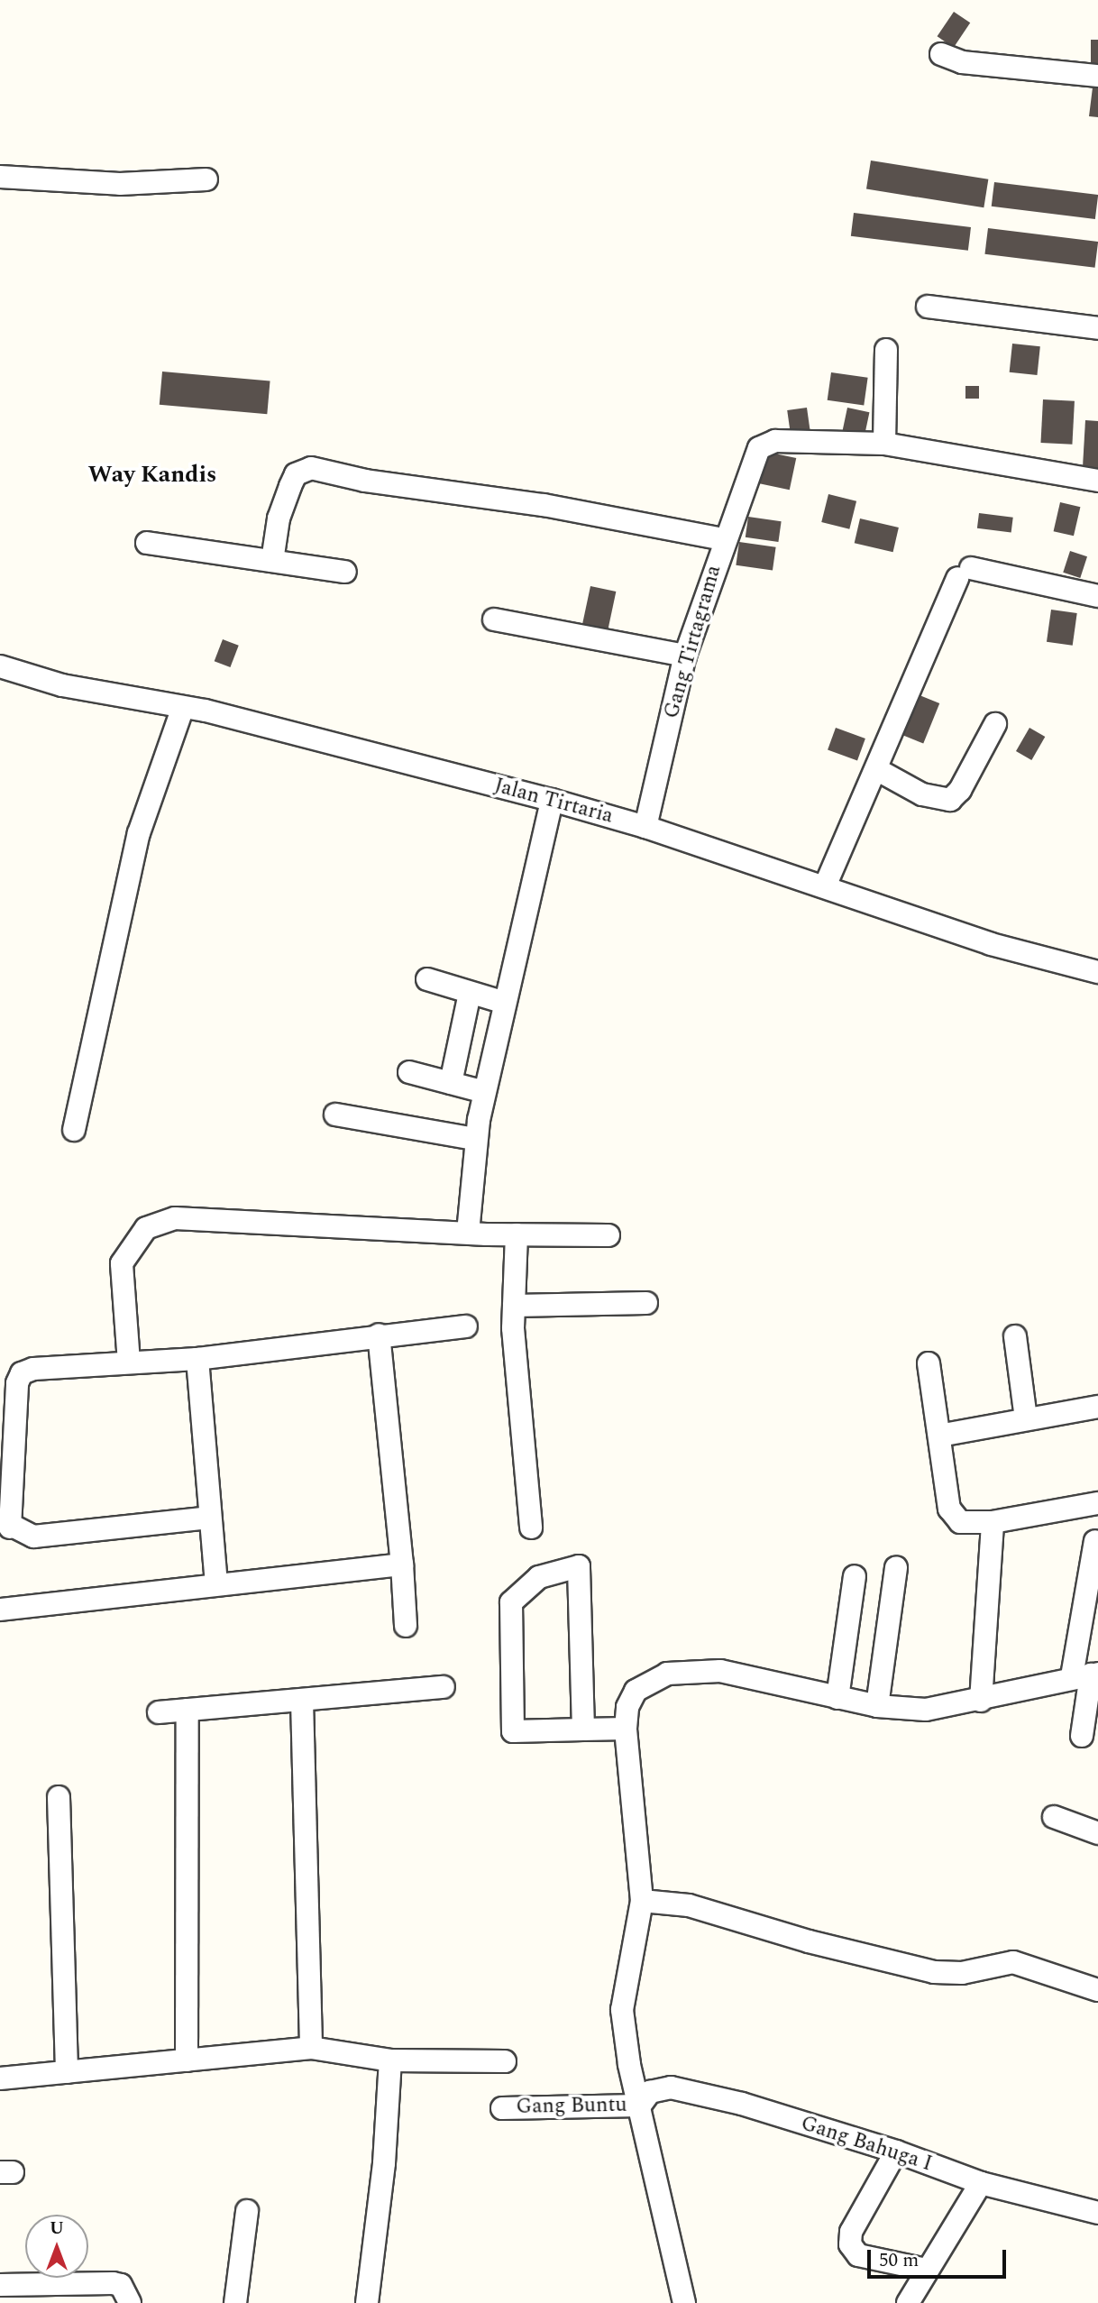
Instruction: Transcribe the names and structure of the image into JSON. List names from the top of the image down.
{
  "streets": {
    "street": [
      "Gang Tirtagrama",
      "Jalan Tirtaria",
      "Gang Buntu",
      "Gang Bahuga I"
    ]
  },
  "crossings": [
    ["Gang Tirtagrama", "Jalan Tirtaria"],
    ["Gang Buntu", "Gang Bahuga I"]
  ],
  "districts": ["Way Kandis"],
  "scale_bar": "50 m",
  "north": "top"
}
